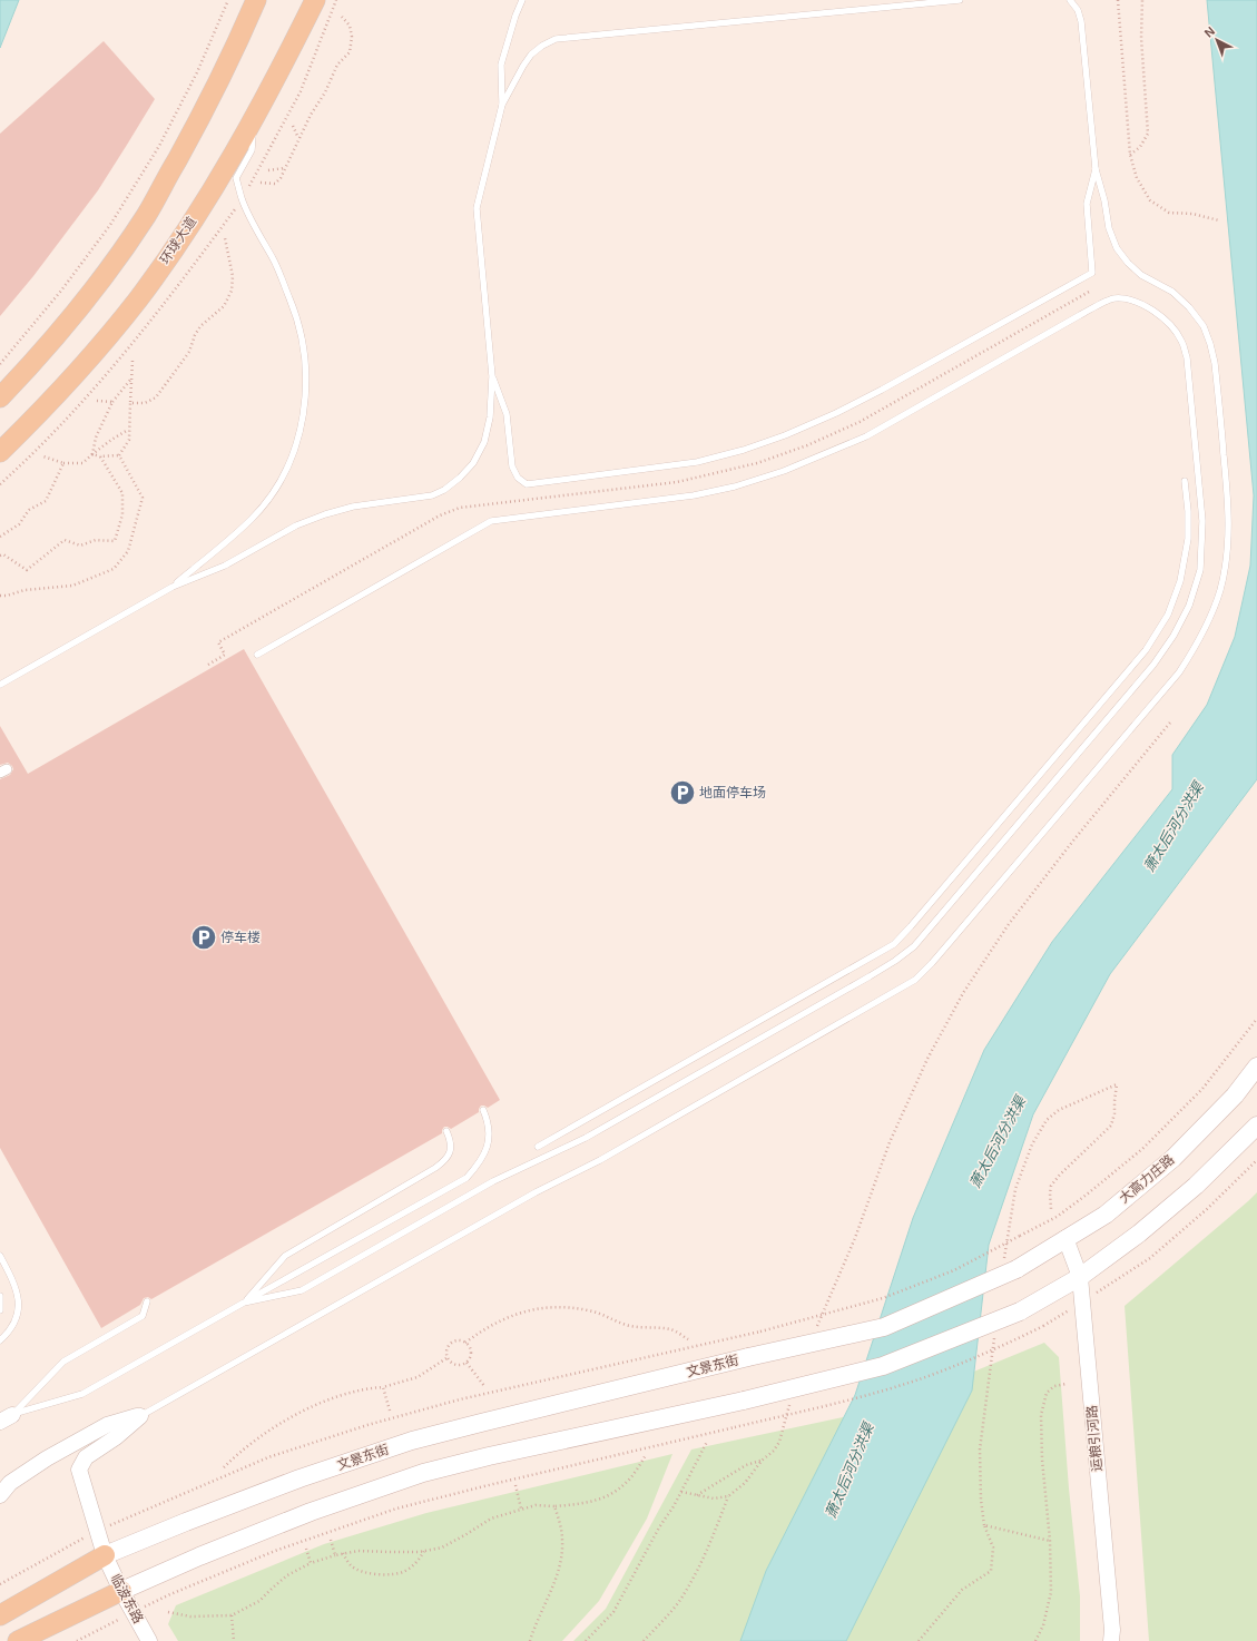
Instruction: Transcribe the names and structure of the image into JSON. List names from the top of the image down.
{
  "streets": {
    "main road": ["环球大道", "大高力庄路", "文景东街"],
    "street": ["运粮引河路", "临波东路"]
  },
  "crossings": [
    ["大高力庄路", "文景东街"],
    ["大高力庄路", "运粮引河路"],
    ["文景东街", "临波东路"]
  ],
  "water": ["萧太后河分洪渠"],
  "places": {
    "parking": ["地面停车场", "停车楼"]
  },
  "north": "top left"
}
